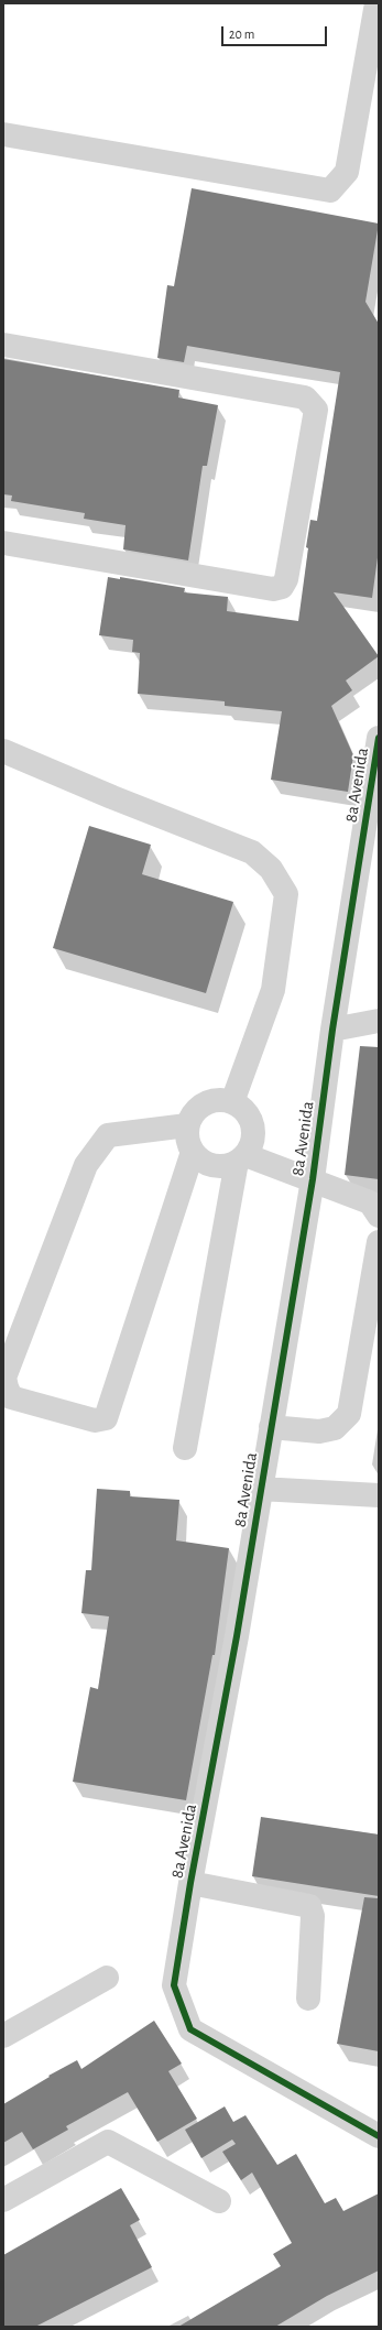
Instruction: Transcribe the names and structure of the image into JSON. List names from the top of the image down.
{
  "streets": {
    "street": ["8a Avenida"]
  },
  "scale_bar": "20 m"
}
